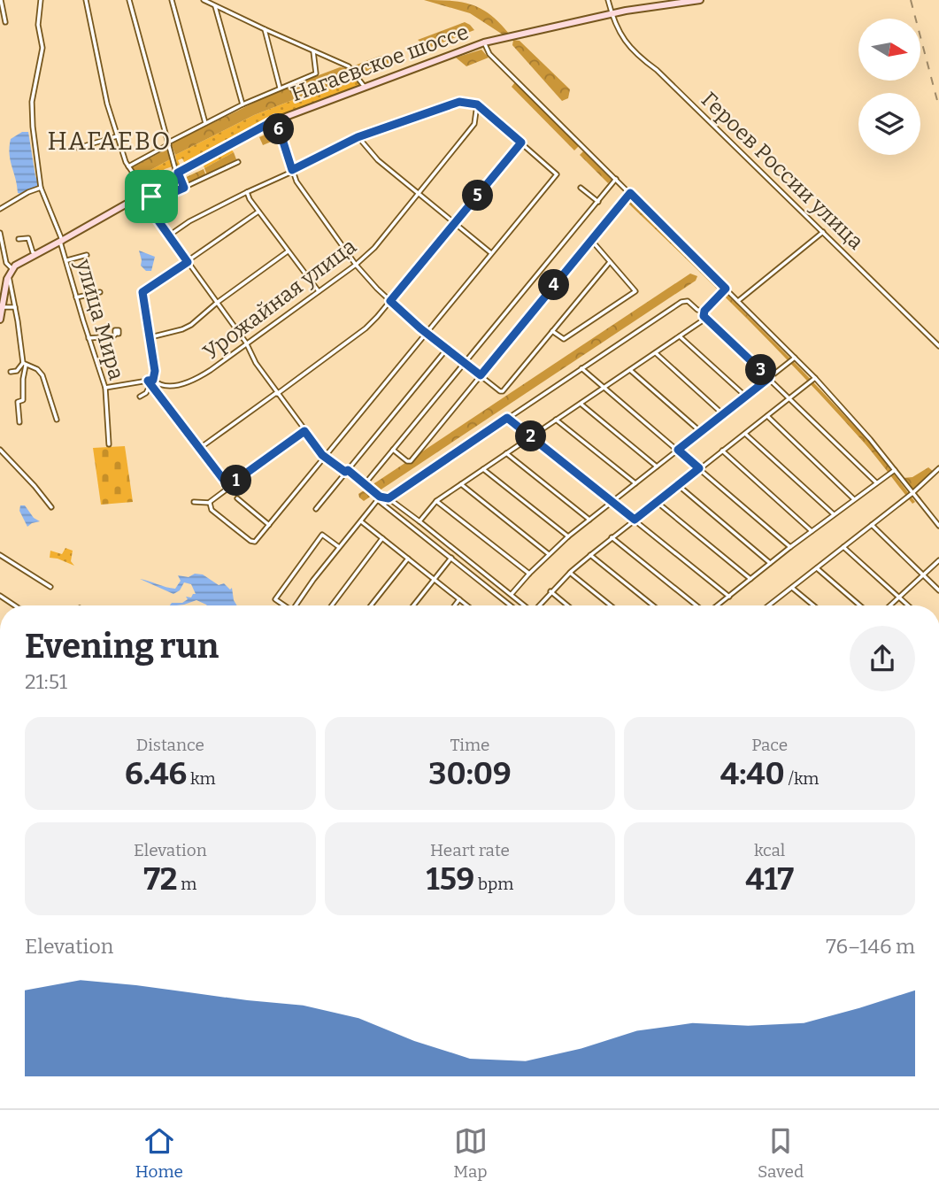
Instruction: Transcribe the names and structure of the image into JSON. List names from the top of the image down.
{
  "streets": {
    "street": [
      "Нагаевское шоссе",
      "Героев России улица",
      "Урожайная улица",
      "улица Мира"
    ]
  },
  "crossings": [
    ["Нагаевское шоссе", "Героев России улица"],
    ["Нагаевское шоссе", "улица Мира"],
    ["Урожайная улица", "улица Мира"]
  ],
  "districts": ["НАГАЕВО"],
  "north": "right",
  "page": {
    "pins": [
      "6",
      "5",
      "4",
      "3",
      "2",
      "1"
    ],
    "heading": ["Evening run", "21:51"],
    "stats": [
      ["Distance", "6.46 km"],
      ["Time", "30:09"],
      ["Pace", "4:40 /km"],
      ["Elevation", "72 m"],
      ["Heart rate", "159 bpm"],
      ["kcal", "417"]
    ],
    "chart": ["Elevation", "76–146 m"],
    "tabs": ["Home", "Map", "Saved"]
  }
}
